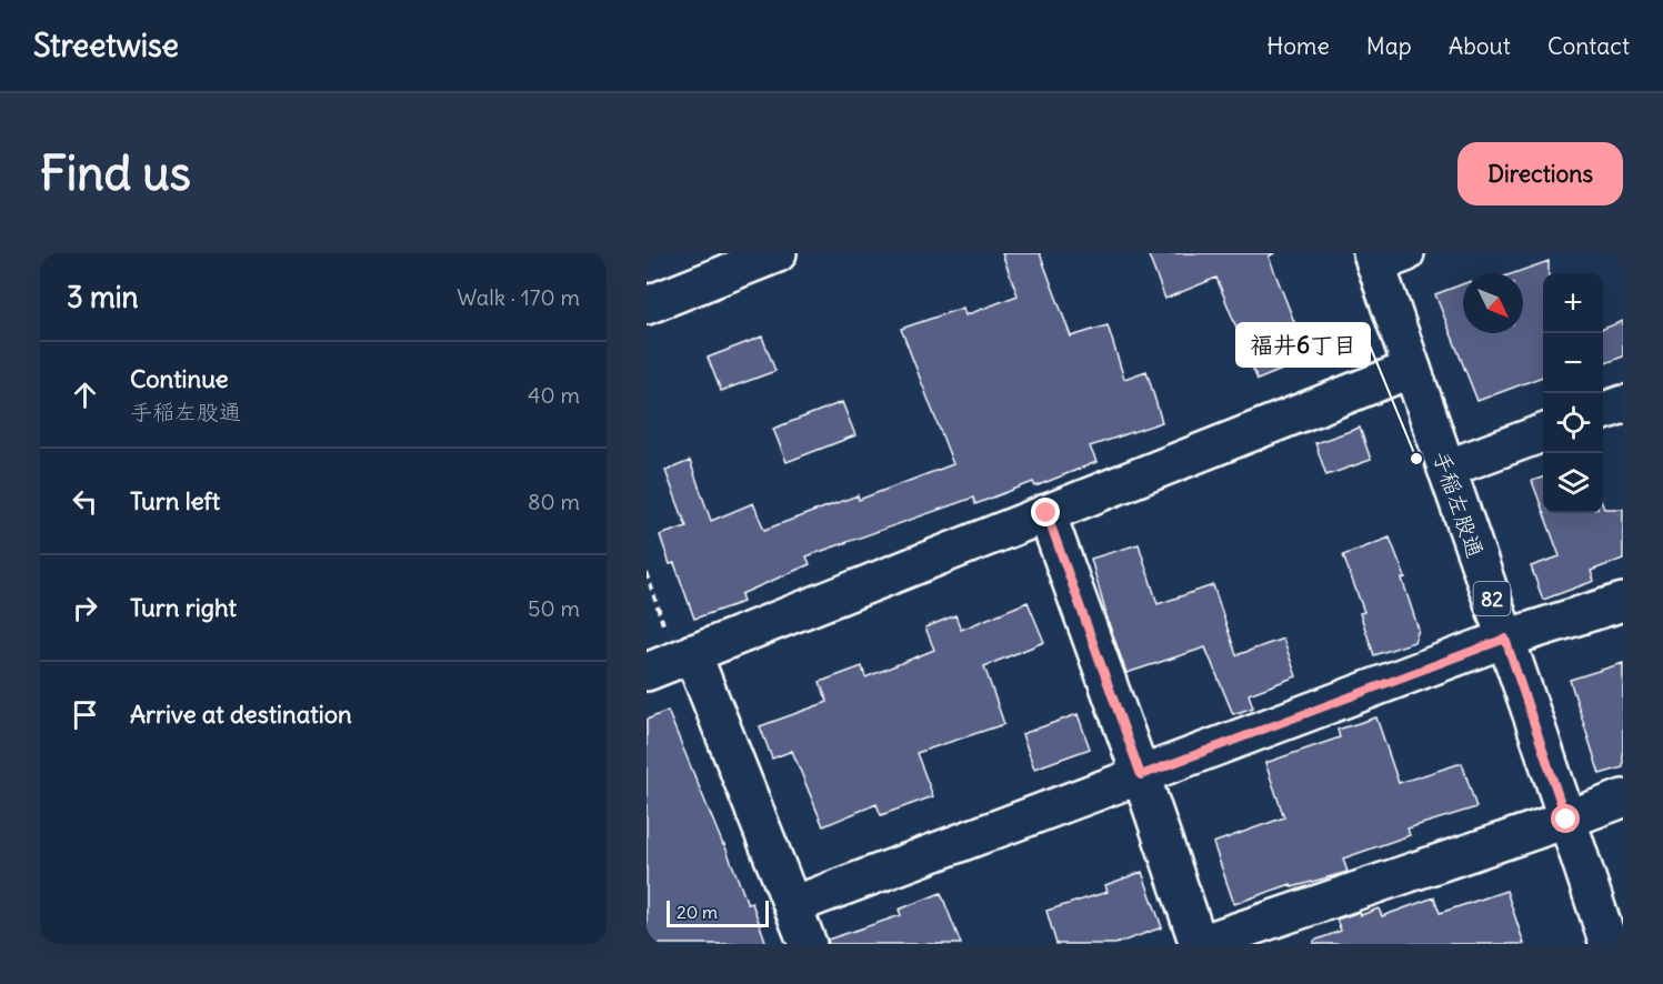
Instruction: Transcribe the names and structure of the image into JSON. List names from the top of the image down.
{
  "streets": {
    "street": ["手稲左股通", "82"]
  },
  "places": ["福井6丁目"],
  "scale_bar": "20 m",
  "north": "bottom right",
  "page": {
    "header": "Streetwise",
    "nav": [
      "Home",
      "Map",
      "About",
      "Contact"
    ],
    "buttons": "Directions",
    "title": "Find us",
    "heading": ["3 min", "Walk · 170 m"],
    "map_buttons": ["+", "−"],
    "list": [
      ["Continue", "手稲左股通", "40 m"],
      ["Turn left", "80 m"],
      ["Turn right", "50 m"],
      "Arrive at destination"
    ],
    "scale": "20 m"
  }
}
